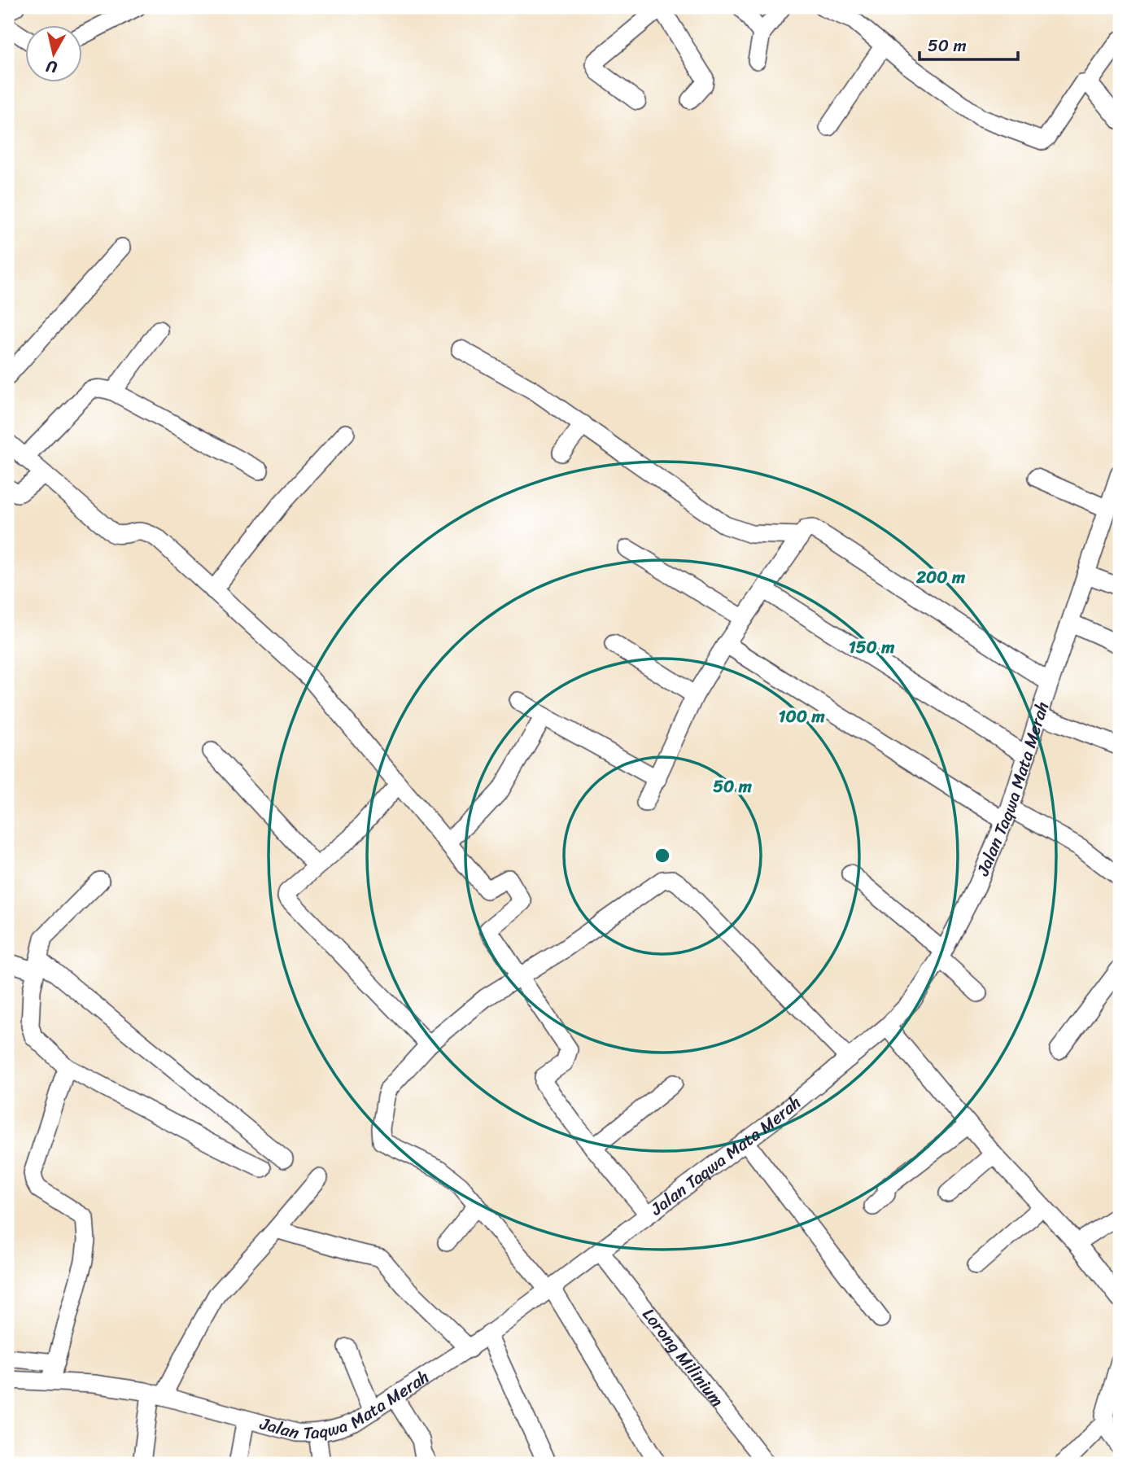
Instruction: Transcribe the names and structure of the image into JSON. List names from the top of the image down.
{
  "streets": {
    "street": ["Jalan Taqwa Mata Merah", "Lorong Milinium"]
  },
  "crossings": [
    ["Jalan Taqwa Mata Merah", "Lorong Milinium"]
  ],
  "scale_bar": "50 m",
  "north": "bottom",
  "rings": [
    "200 m",
    "150 m",
    "100 m",
    "50 m"
  ]
}
